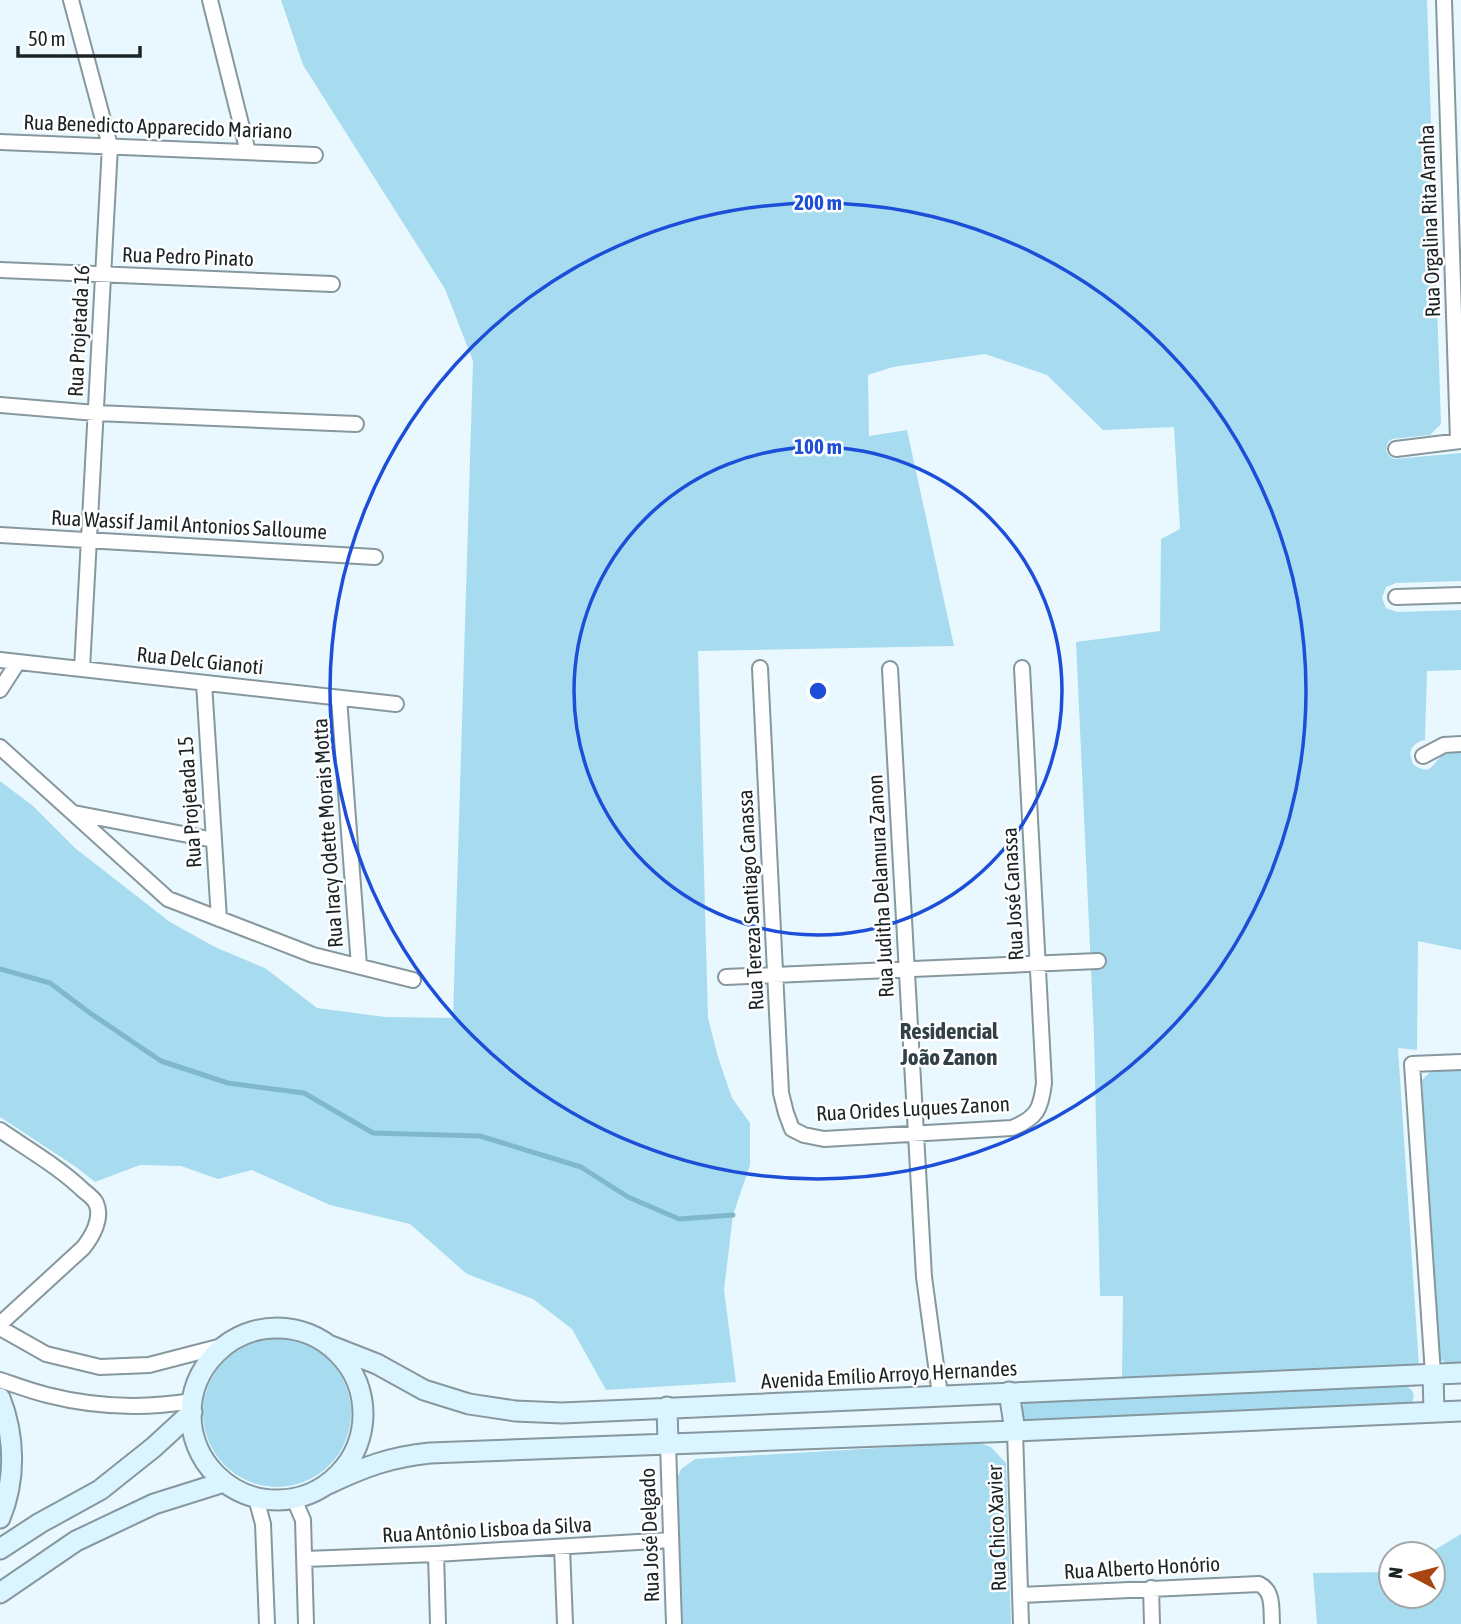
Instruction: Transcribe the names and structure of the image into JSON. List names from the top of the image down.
{
  "streets": {
    "main road": ["Avenida Emílio Arroyo Hernandes"],
    "street": [
      "Rua Benedicto Apparecido Mariano",
      "Rua Orgalina Rita Aranha",
      "Rua Pedro Pinato",
      "Rua Projetada 16",
      "Rua Wassif Jamil Antonios Salloume",
      "Rua Delc Gianoti",
      "Rua Projetada 15",
      "Rua Iracy Odette Morais Motta",
      "Rua Juditha Delamura Zanon",
      "Rua José Canassa",
      "Rua Tereza Santiago Canassa",
      "Rua Orides Luques Zanon",
      "Rua Chico Xavier",
      "Rua Antônio Lisboa da Silva",
      "Rua José Delgado",
      "Rua Alberto Honório"
    ]
  },
  "crossings": [
    ["Rua Benedicto Apparecido Mariano", "Rua Projetada 16"],
    ["Rua Pedro Pinato", "Rua Projetada 16"],
    ["Rua Projetada 16", "Rua Wassif Jamil Antonios Salloume"],
    ["Rua Projetada 16", "Rua Delc Gianoti"],
    ["Rua Delc Gianoti", "Rua Projetada 15"],
    ["Rua Delc Gianoti", "Rua Iracy Odette Morais Motta"],
    ["Rua Juditha Delamura Zanon", "Rua Orides Luques Zanon"],
    ["Rua Juditha Delamura Zanon", "Avenida Emílio Arroyo Hernandes"],
    ["Rua José Canassa", "Rua Orides Luques Zanon"],
    ["Rua Tereza Santiago Canassa", "Rua Orides Luques Zanon"],
    ["Rua Chico Xavier", "Rua Alberto Honório"],
    ["Rua Antônio Lisboa da Silva", "Rua José Delgado"]
  ],
  "districts": ["Residencial João Zanon"],
  "scale_bar": "50 m",
  "north": "left",
  "rings": ["200 m", "100 m"]
}
